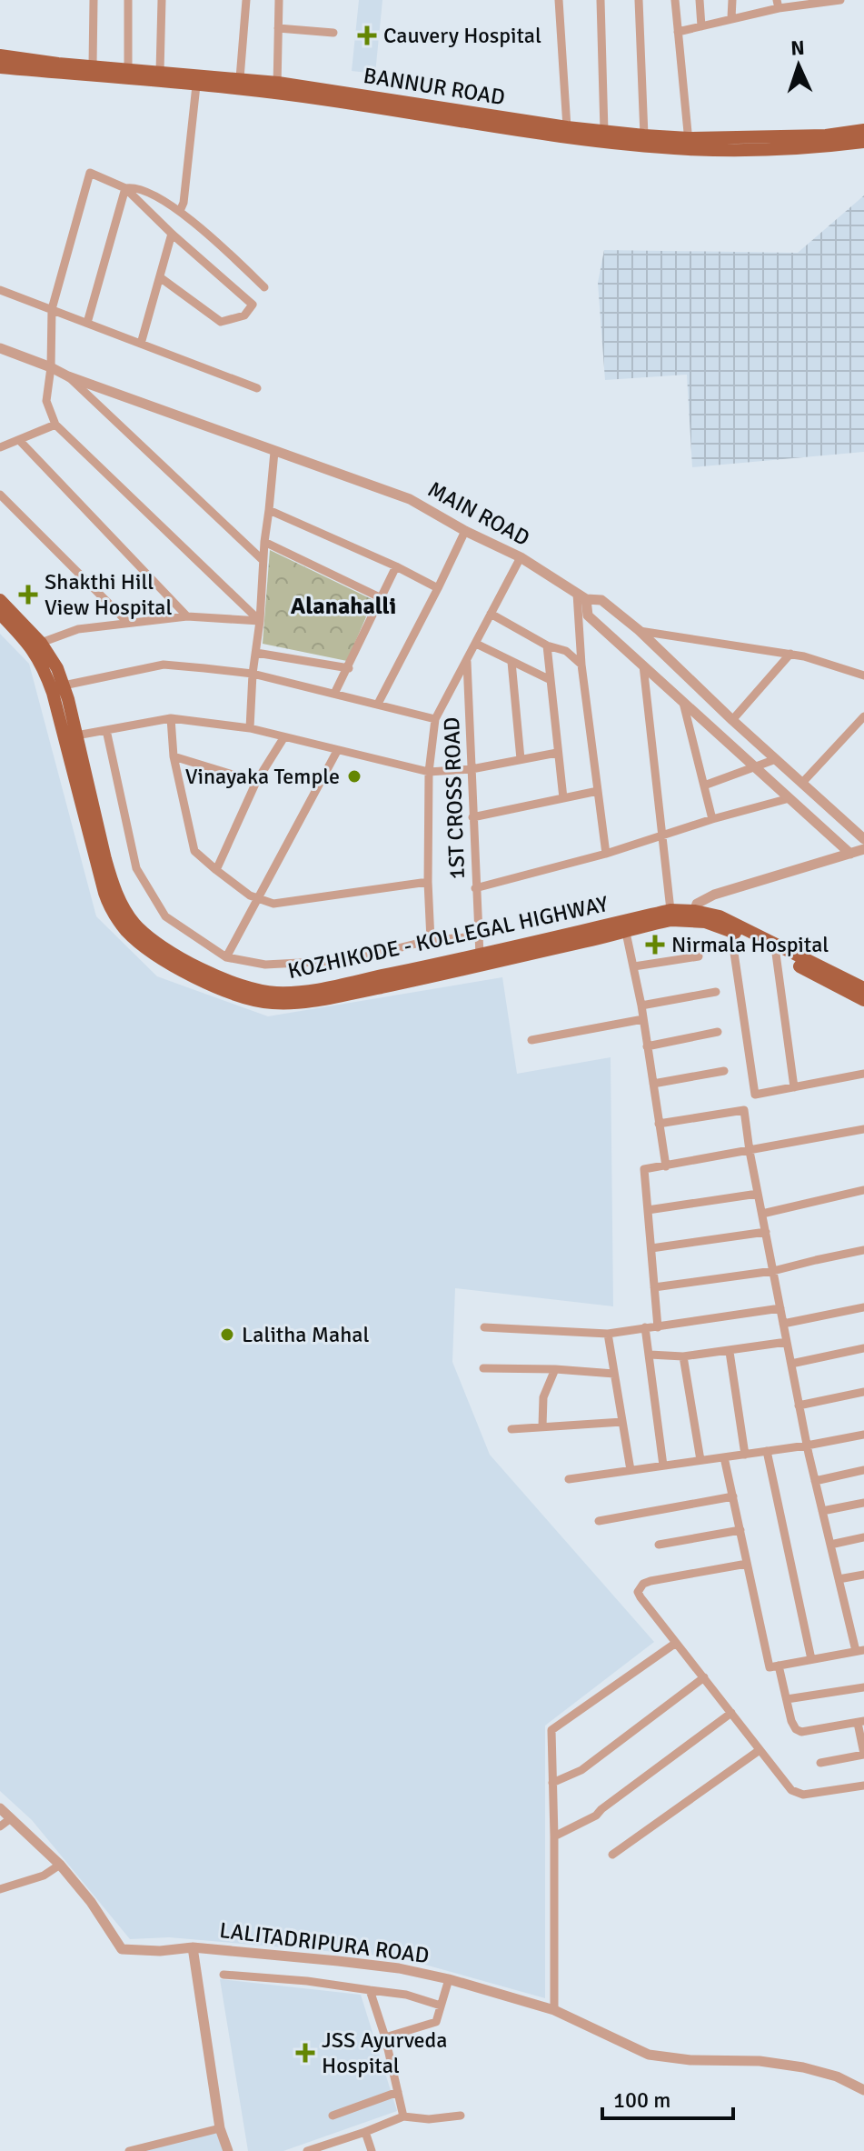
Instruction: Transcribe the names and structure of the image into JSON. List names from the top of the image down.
{
  "streets": {
    "main road": ["BANNUR ROAD", "KOZHIKODE - KOLLEGAL HIGHWAY"],
    "street": ["MAIN ROAD", "1ST CROSS ROAD", "LALITADRIPURA ROAD"]
  },
  "crossings": [
    ["1ST CROSS ROAD", "KOZHIKODE - KOLLEGAL HIGHWAY"]
  ],
  "districts": ["Alanahalli"],
  "places": {
    "health": [
      "Cauvery Hospital",
      "Shakthi Hill View Hospital",
      "Nirmala Hospital",
      "JSS Ayurveda Hospital"
    ],
    "other": ["Vinayaka Temple", "Lalitha Mahal"]
  },
  "scale_bar": "100 m",
  "north": "top"
}
